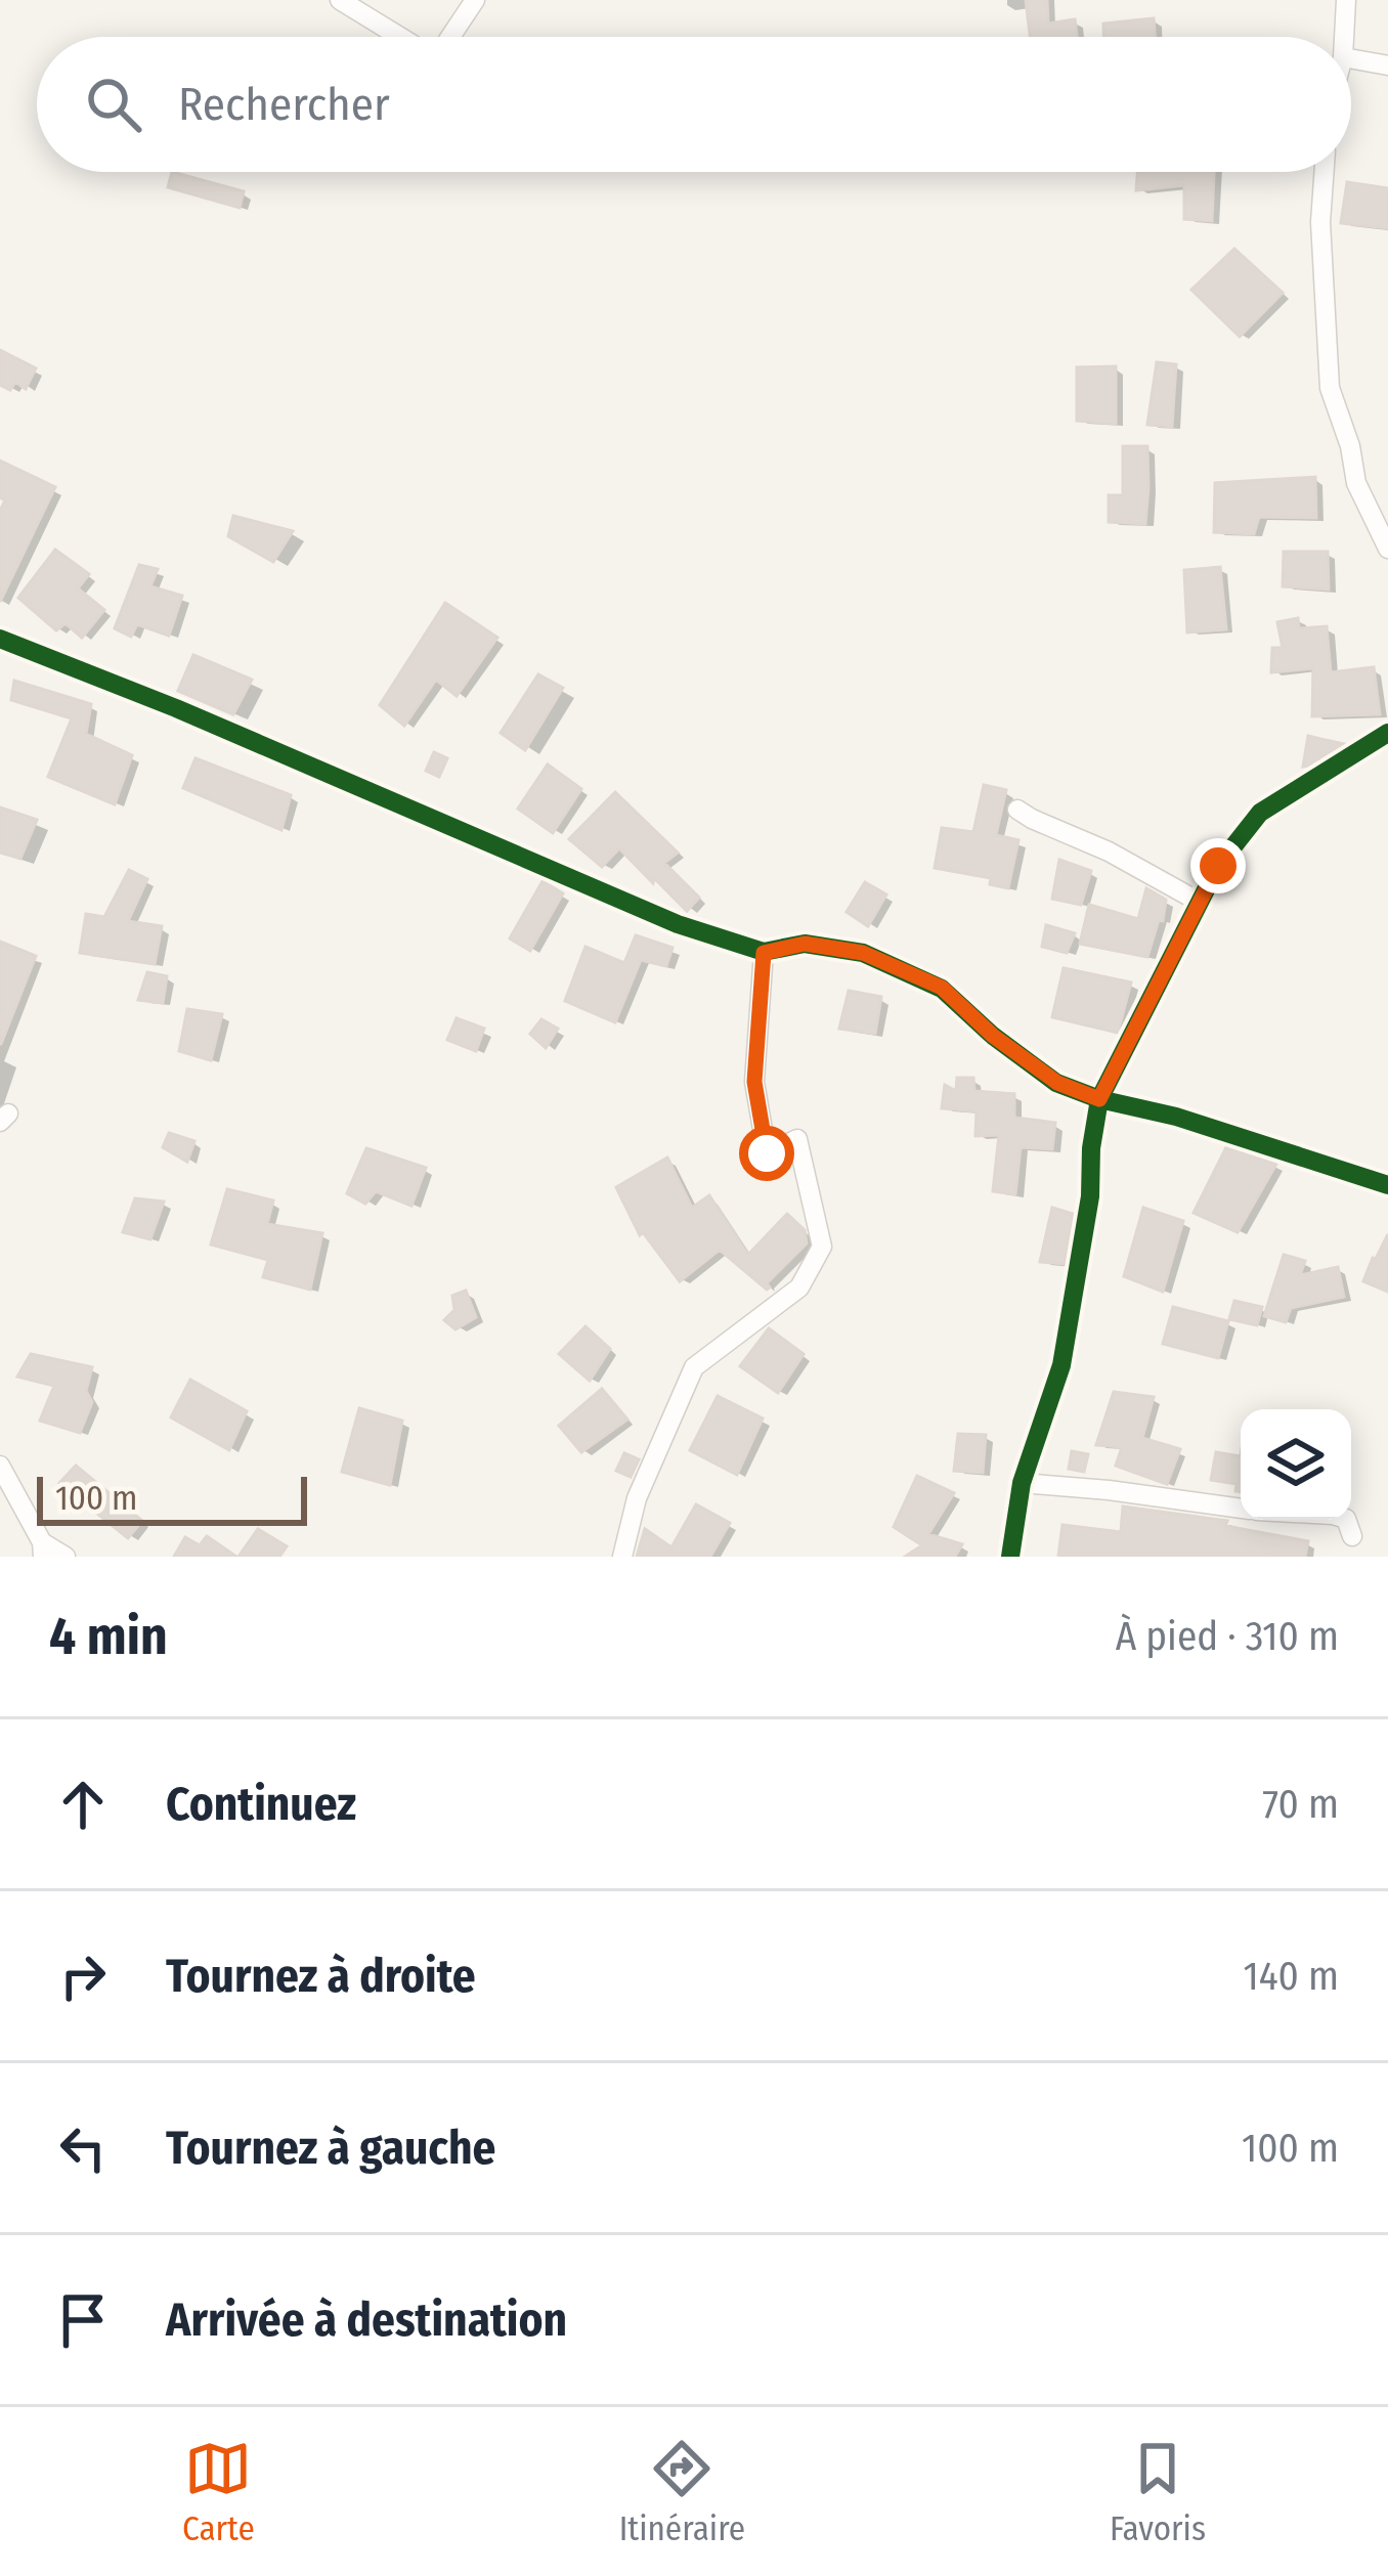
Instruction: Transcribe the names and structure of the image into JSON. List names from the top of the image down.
{
  "scale_bar": "100 m",
  "page": {
    "search": "Rechercher",
    "scale": "100 m",
    "heading": ["4 min", "À pied · 310 m"],
    "list": [
      ["Continuez", "70 m"],
      ["Tournez à droite", "140 m"],
      ["Tournez à gauche", "100 m"],
      "Arrivée à destination"
    ],
    "nav": ["Carte", "Itinéraire", "Favoris"]
  }
}
